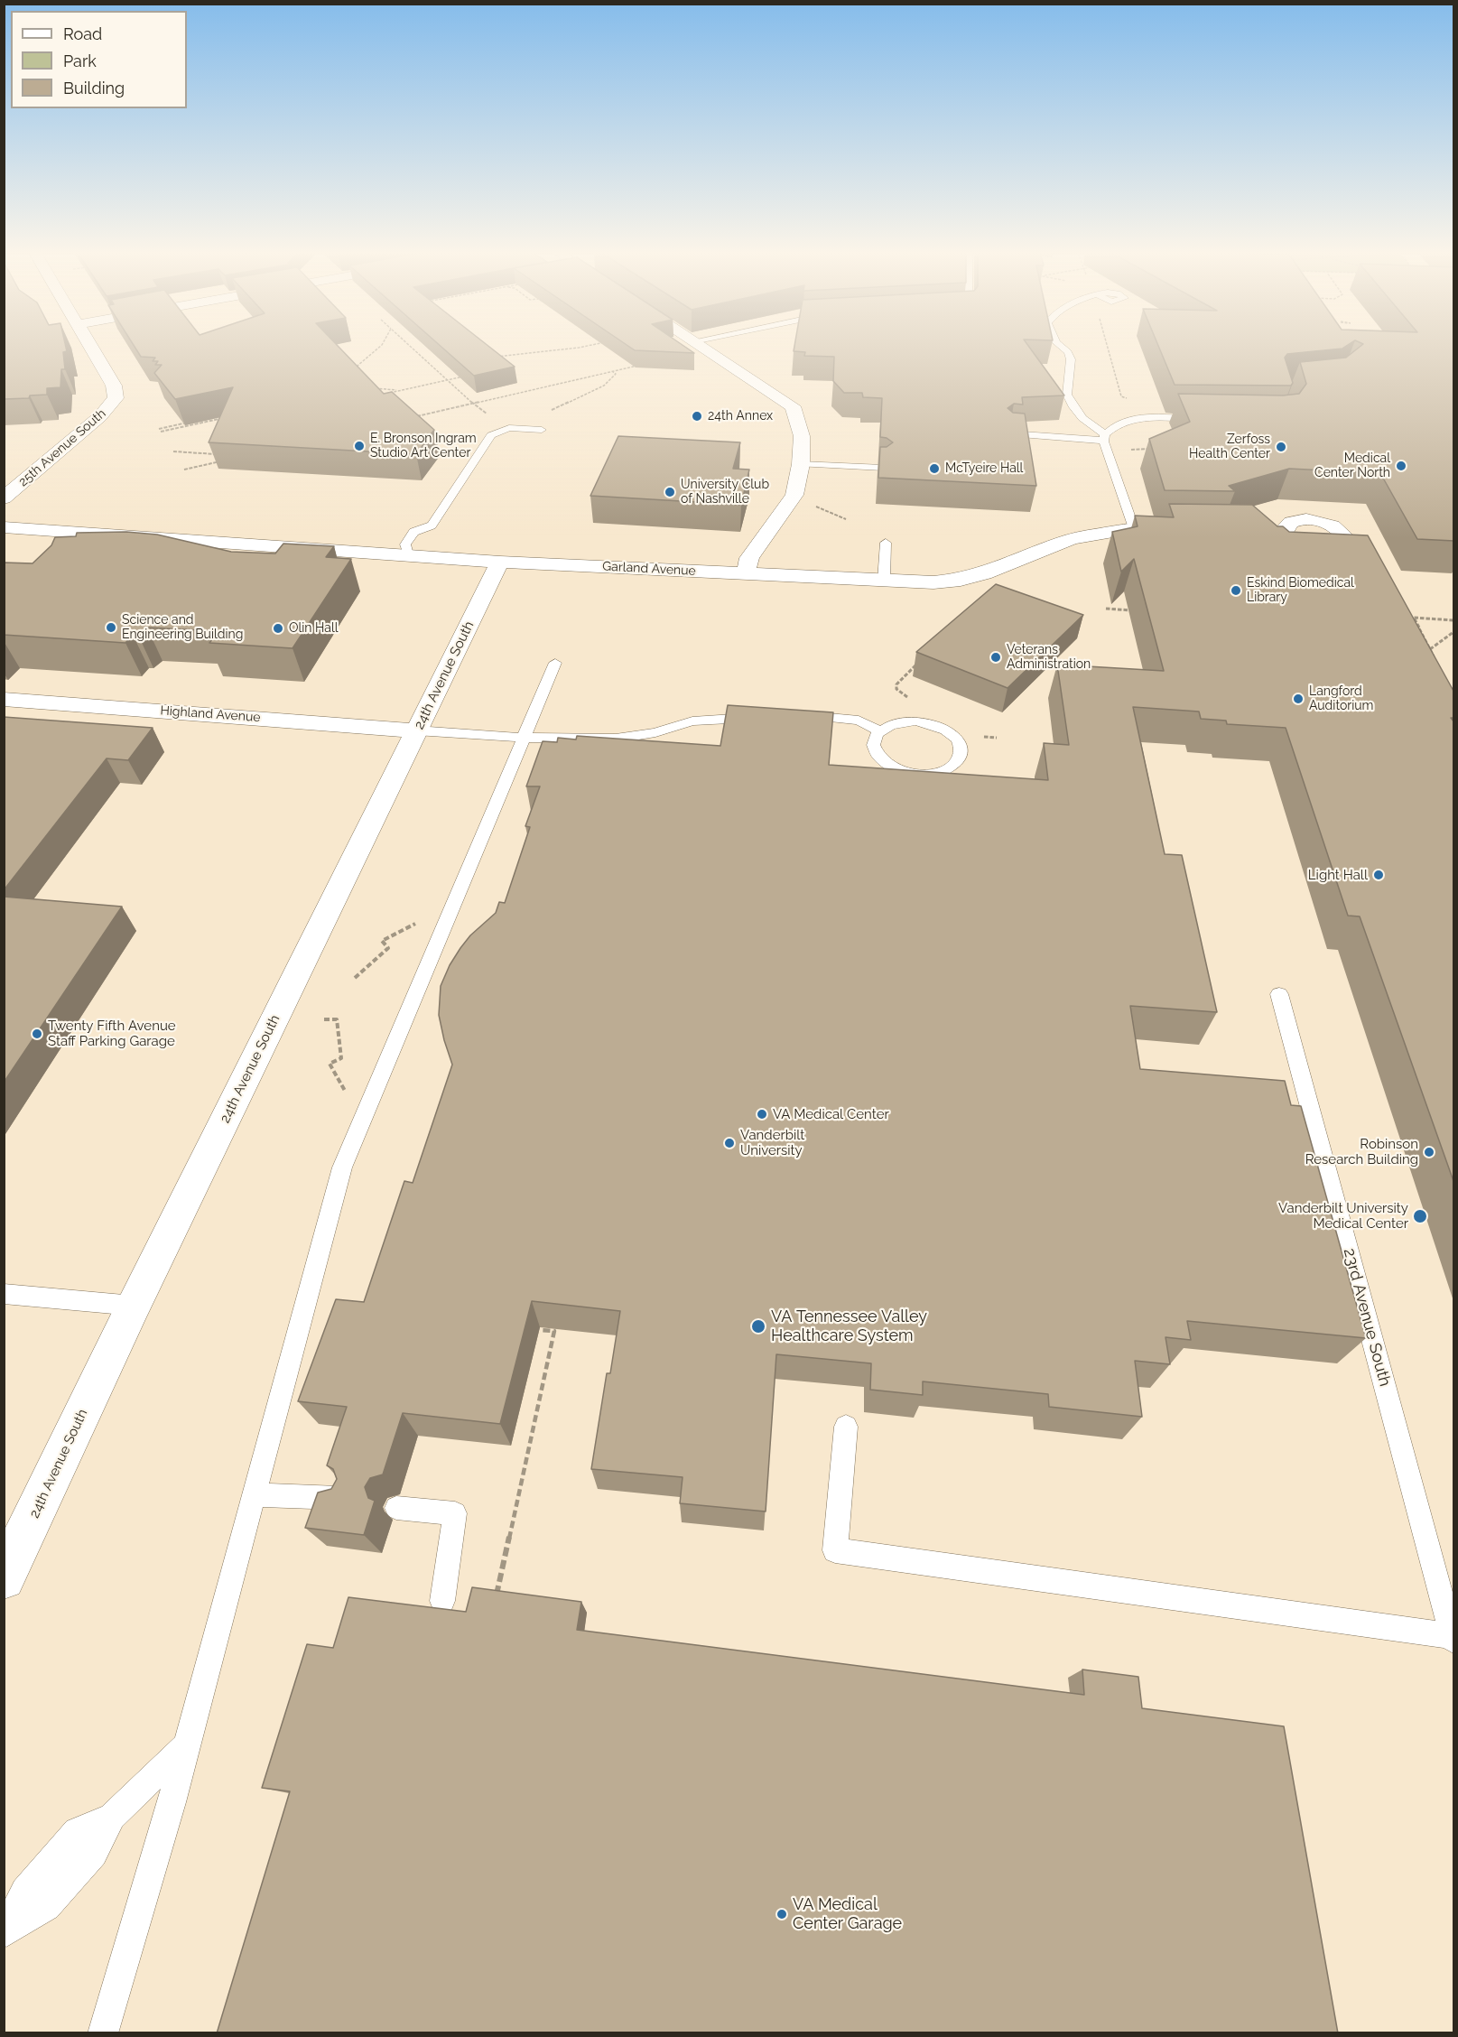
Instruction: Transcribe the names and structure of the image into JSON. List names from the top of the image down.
{
  "streets": {
    "street": [
      "25th Avenue South",
      "Garland Avenue",
      "24th Avenue South",
      "Highland Avenue"
    ],
    "lane": ["23rd Avenue South"]
  },
  "crossings": [
    ["Garland Avenue", "24th Avenue South"],
    ["24th Avenue South", "Highland Avenue"]
  ],
  "places": [
    "24th Annex",
    "E. Bronson Ingram Studio Art Center",
    "Zerfoss Health Center",
    "Medical Center North",
    "McTyeire Hall",
    "University Club of Nashville",
    "Eskind Biomedical Library",
    "Science and Engineering Building",
    "Olin Hall",
    "Veterans Administration",
    "Langford Auditorium",
    "Light Hall",
    "Twenty Fifth Avenue Staff Parking Garage",
    "VA Medical Center",
    "Vanderbilt University",
    "Robinson Research Building",
    "Vanderbilt University Medical Center",
    "VA Tennessee Valley Healthcare System",
    "VA Medical Center Garage"
  ],
  "legend": ["Road", "Park", "Building"]
}
